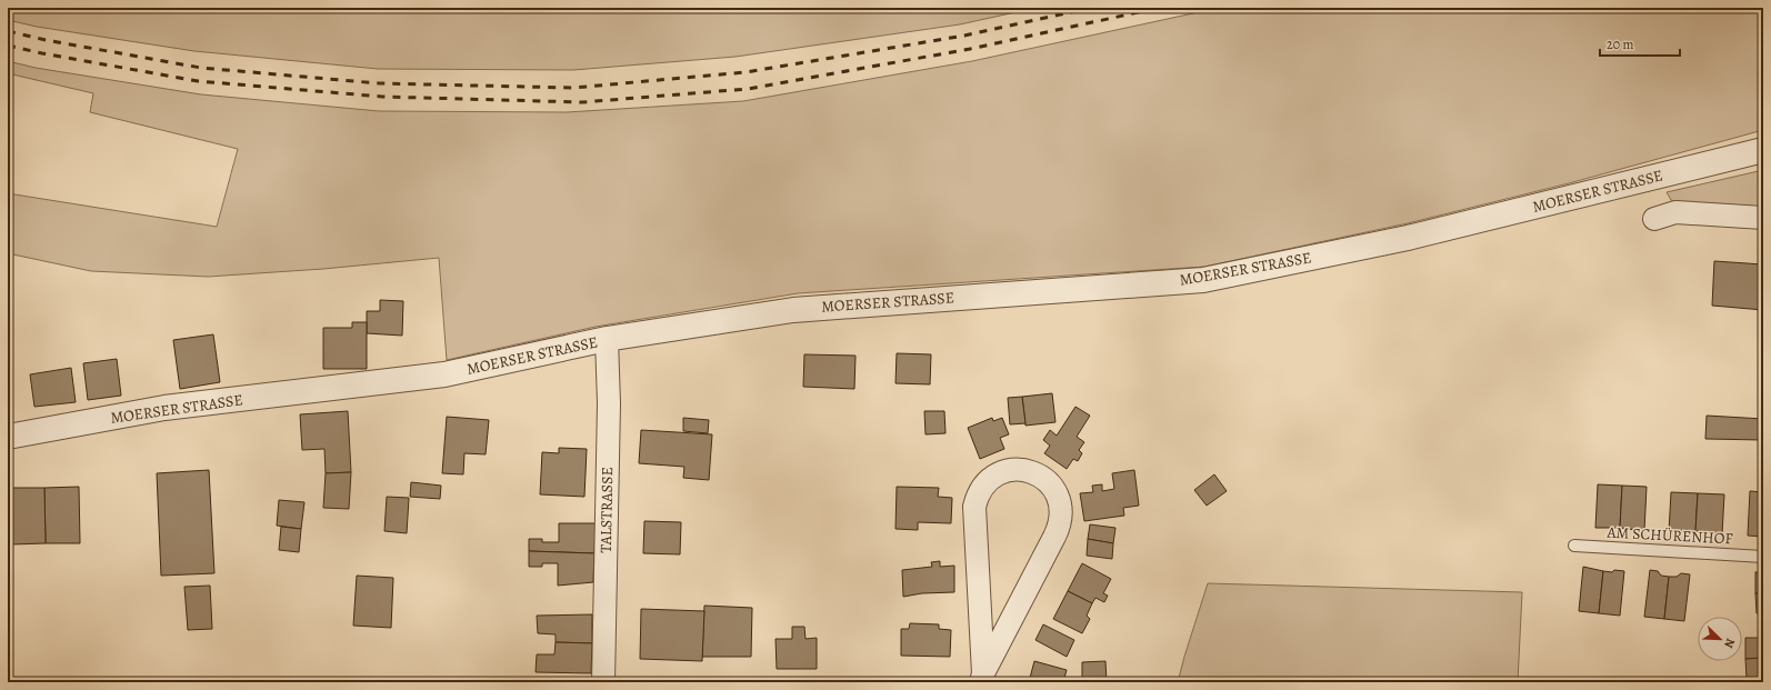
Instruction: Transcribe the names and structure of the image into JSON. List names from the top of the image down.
{
  "streets": {
    "street": ["MOERSER STRASSE", "TALSTRASSE"],
    "lane": ["AM SCHÜRENHOF"]
  },
  "crossings": [
    ["MOERSER STRASSE", "TALSTRASSE"]
  ],
  "scale_bar": "20 m",
  "north": "bottom right"
}
